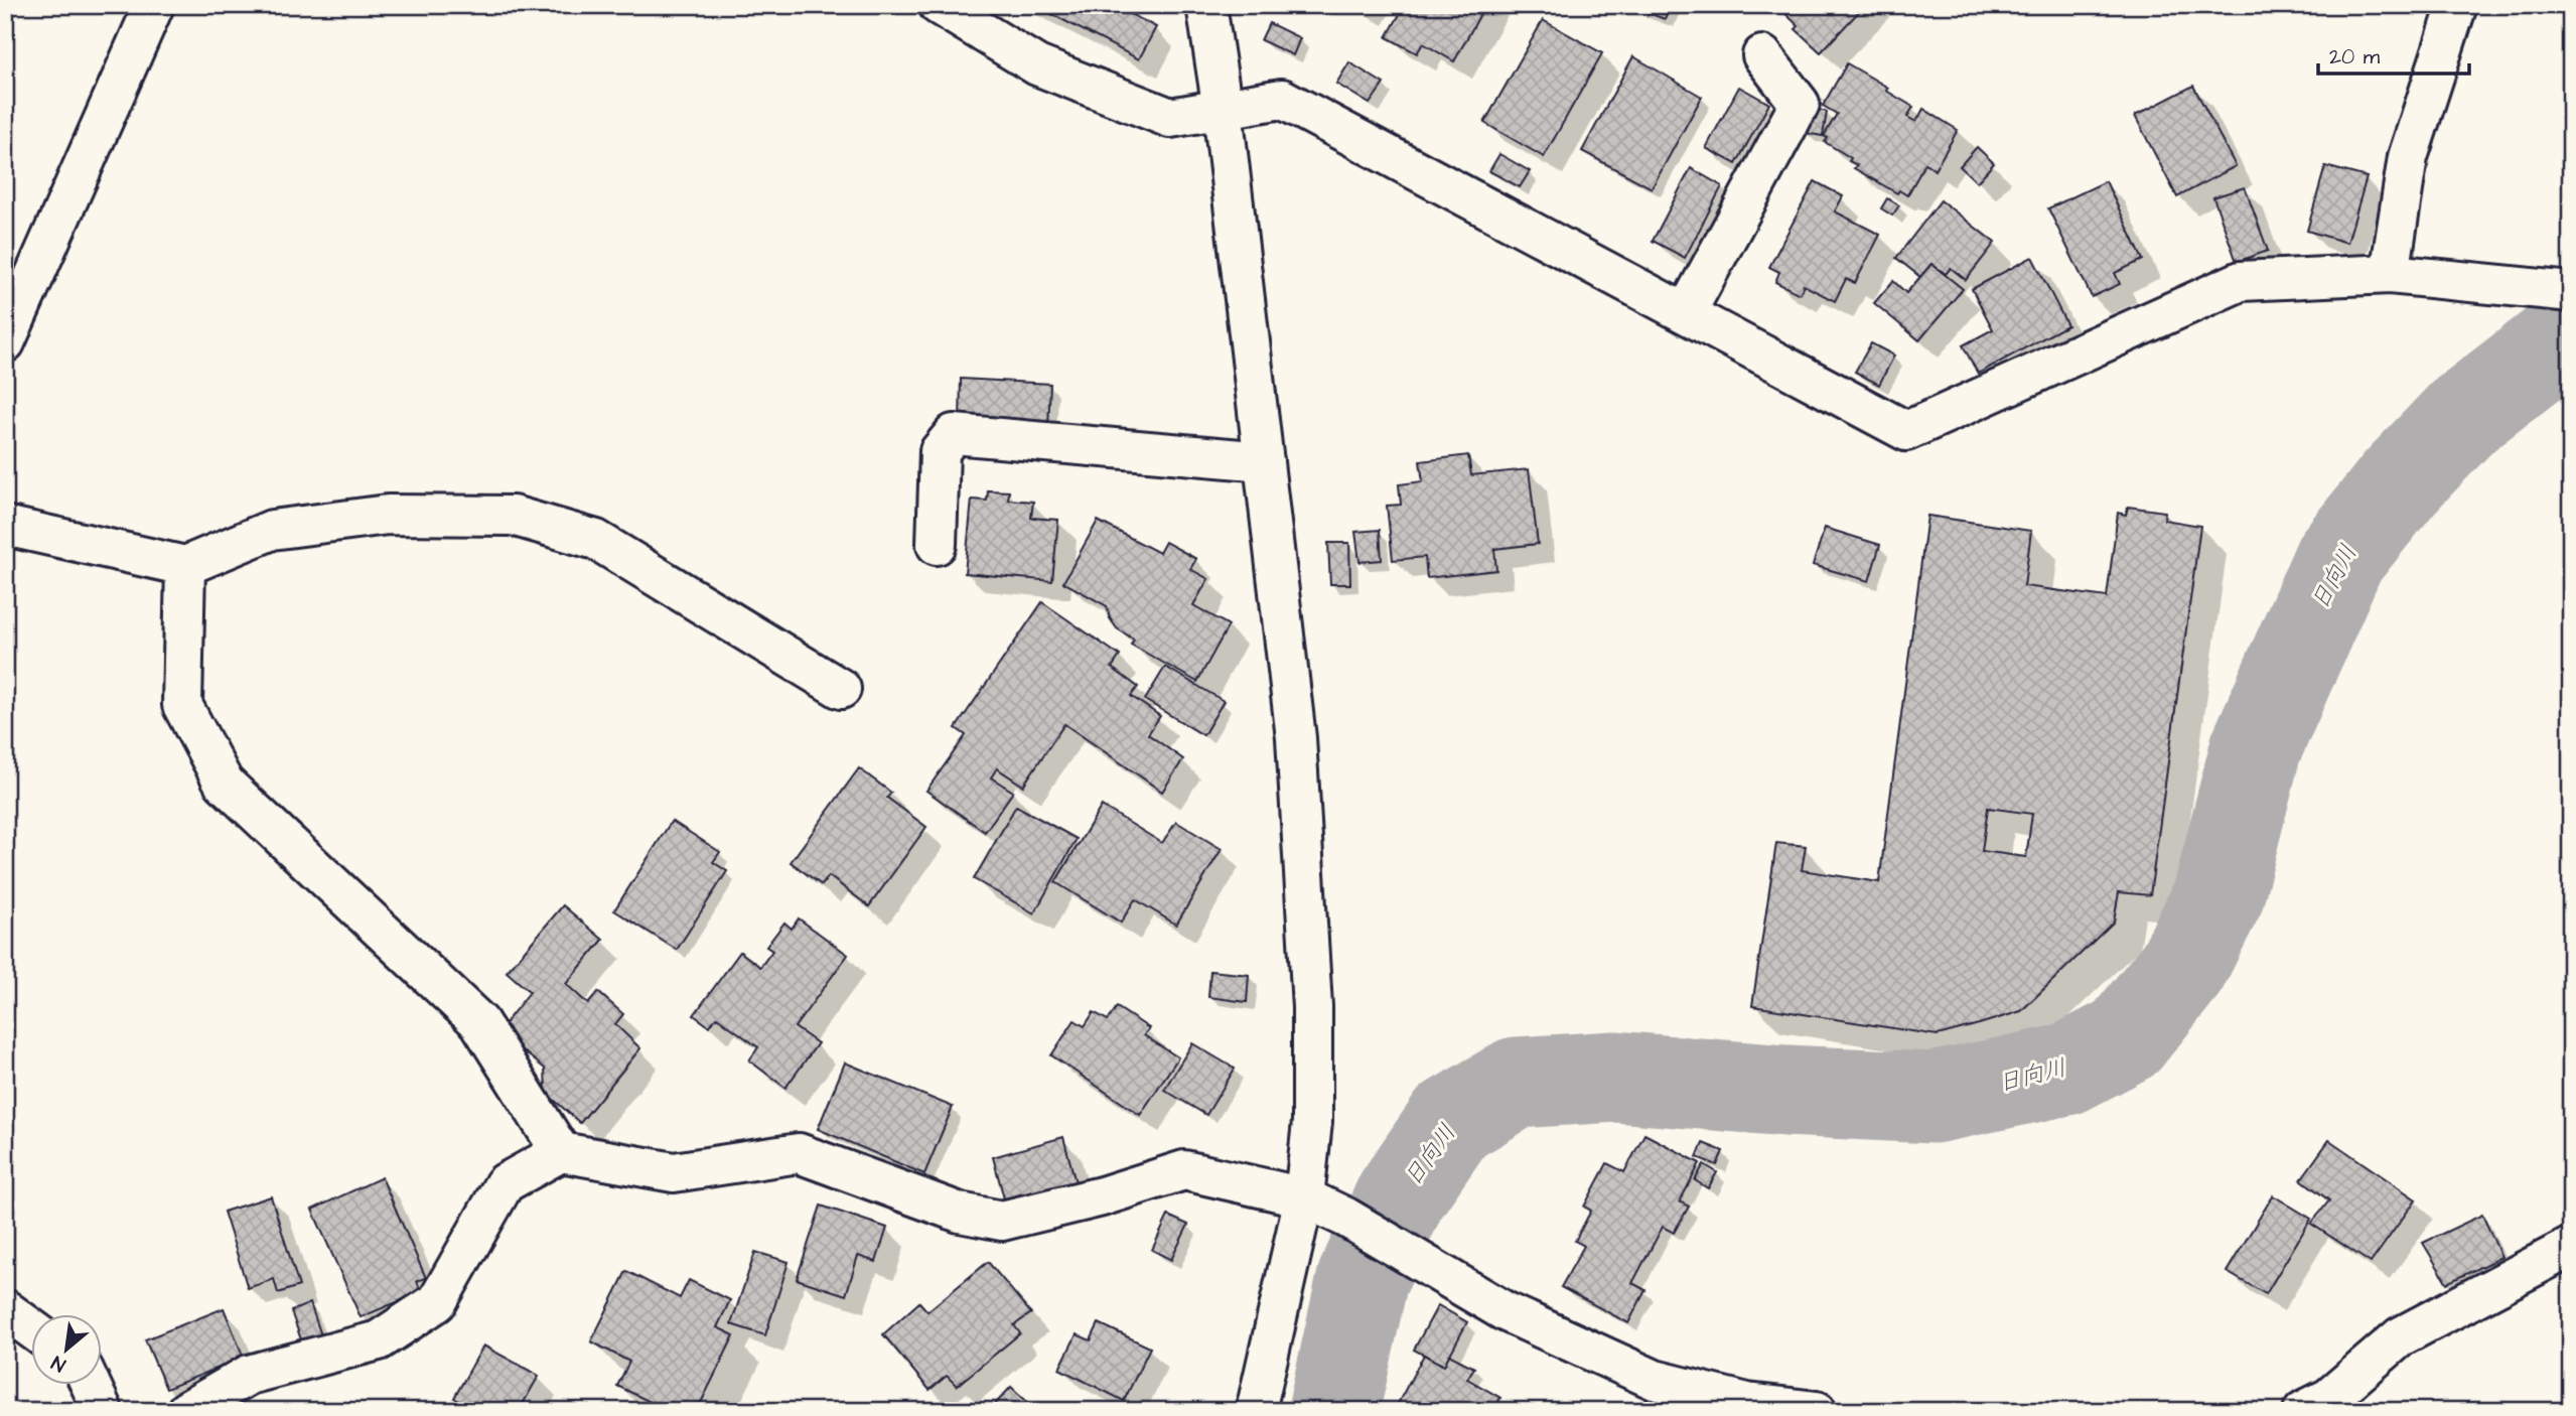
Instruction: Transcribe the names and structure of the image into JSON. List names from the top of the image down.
{
  "water": ["日向川"],
  "scale_bar": "20 m",
  "north": "bottom left"
}
